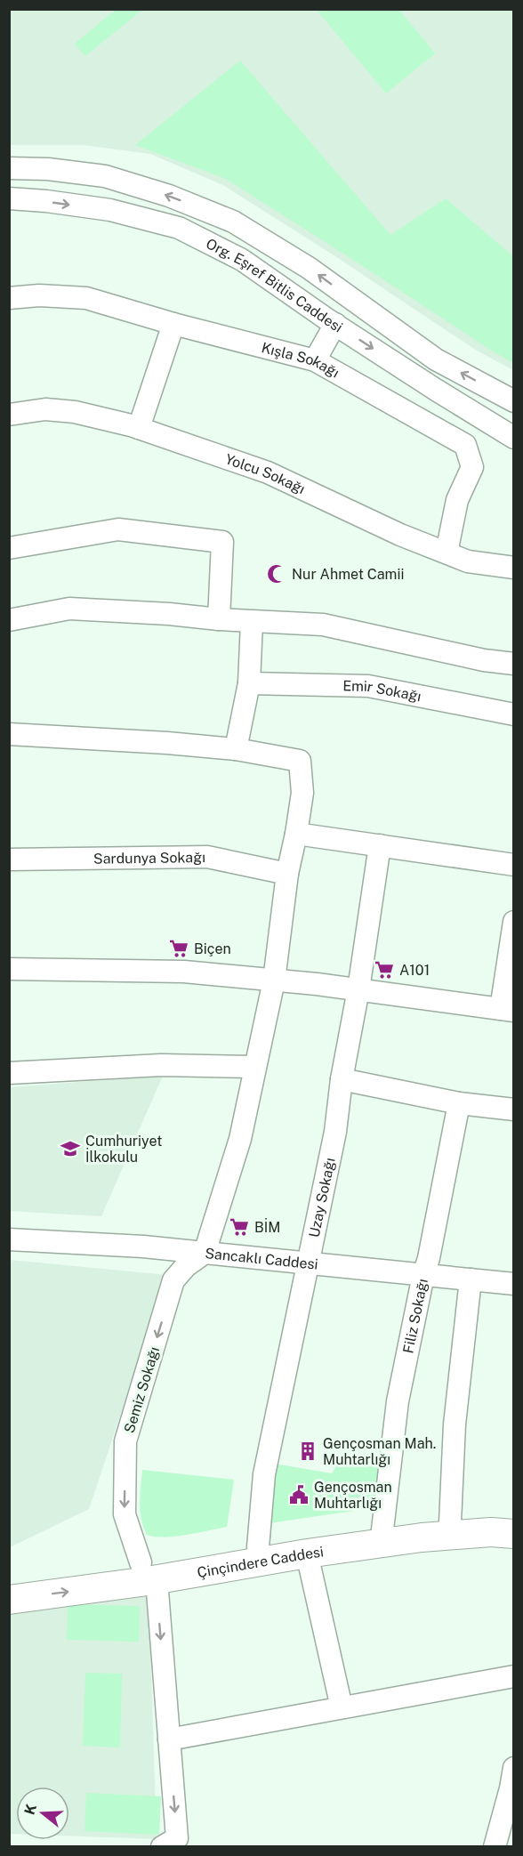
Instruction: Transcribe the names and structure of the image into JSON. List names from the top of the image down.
{
  "streets": {
    "main road": ["Çinçindere Caddesi"],
    "street": [
      "Org. Eşref Bitlis Caddesi",
      "Kışla Sokağı",
      "Yolcu Sokağı",
      "Emir Sokağı",
      "Sardunya Sokağı",
      "Uzay Sokağı",
      "Sancaklı Caddesi",
      "Filiz Sokağı",
      "Semiz Sokağı"
    ]
  },
  "crossings": [
    ["Kışla Sokağı", "Yolcu Sokağı"],
    ["Uzay Sokağı", "Sancaklı Caddesi"],
    ["Uzay Sokağı", "Çinçindere Caddesi"],
    ["Sancaklı Caddesi", "Filiz Sokağı"],
    ["Sancaklı Caddesi", "Semiz Sokağı"],
    ["Filiz Sokağı", "Çinçindere Caddesi"],
    ["Semiz Sokağı", "Çinçindere Caddesi"]
  ],
  "one_way": ["Semiz Sokağı"],
  "places": {
    "mosque": ["Nur Ahmet Camii"],
    "supermarket": ["Biçen", "A101", "BİM"],
    "school or university": ["Cumhuriyet İlkokulu"],
    "building": ["Gençosman Mah. Muhtarlığı"],
    "public building": ["Gençosman Muhtarlığı"]
  },
  "north": "left"
}
